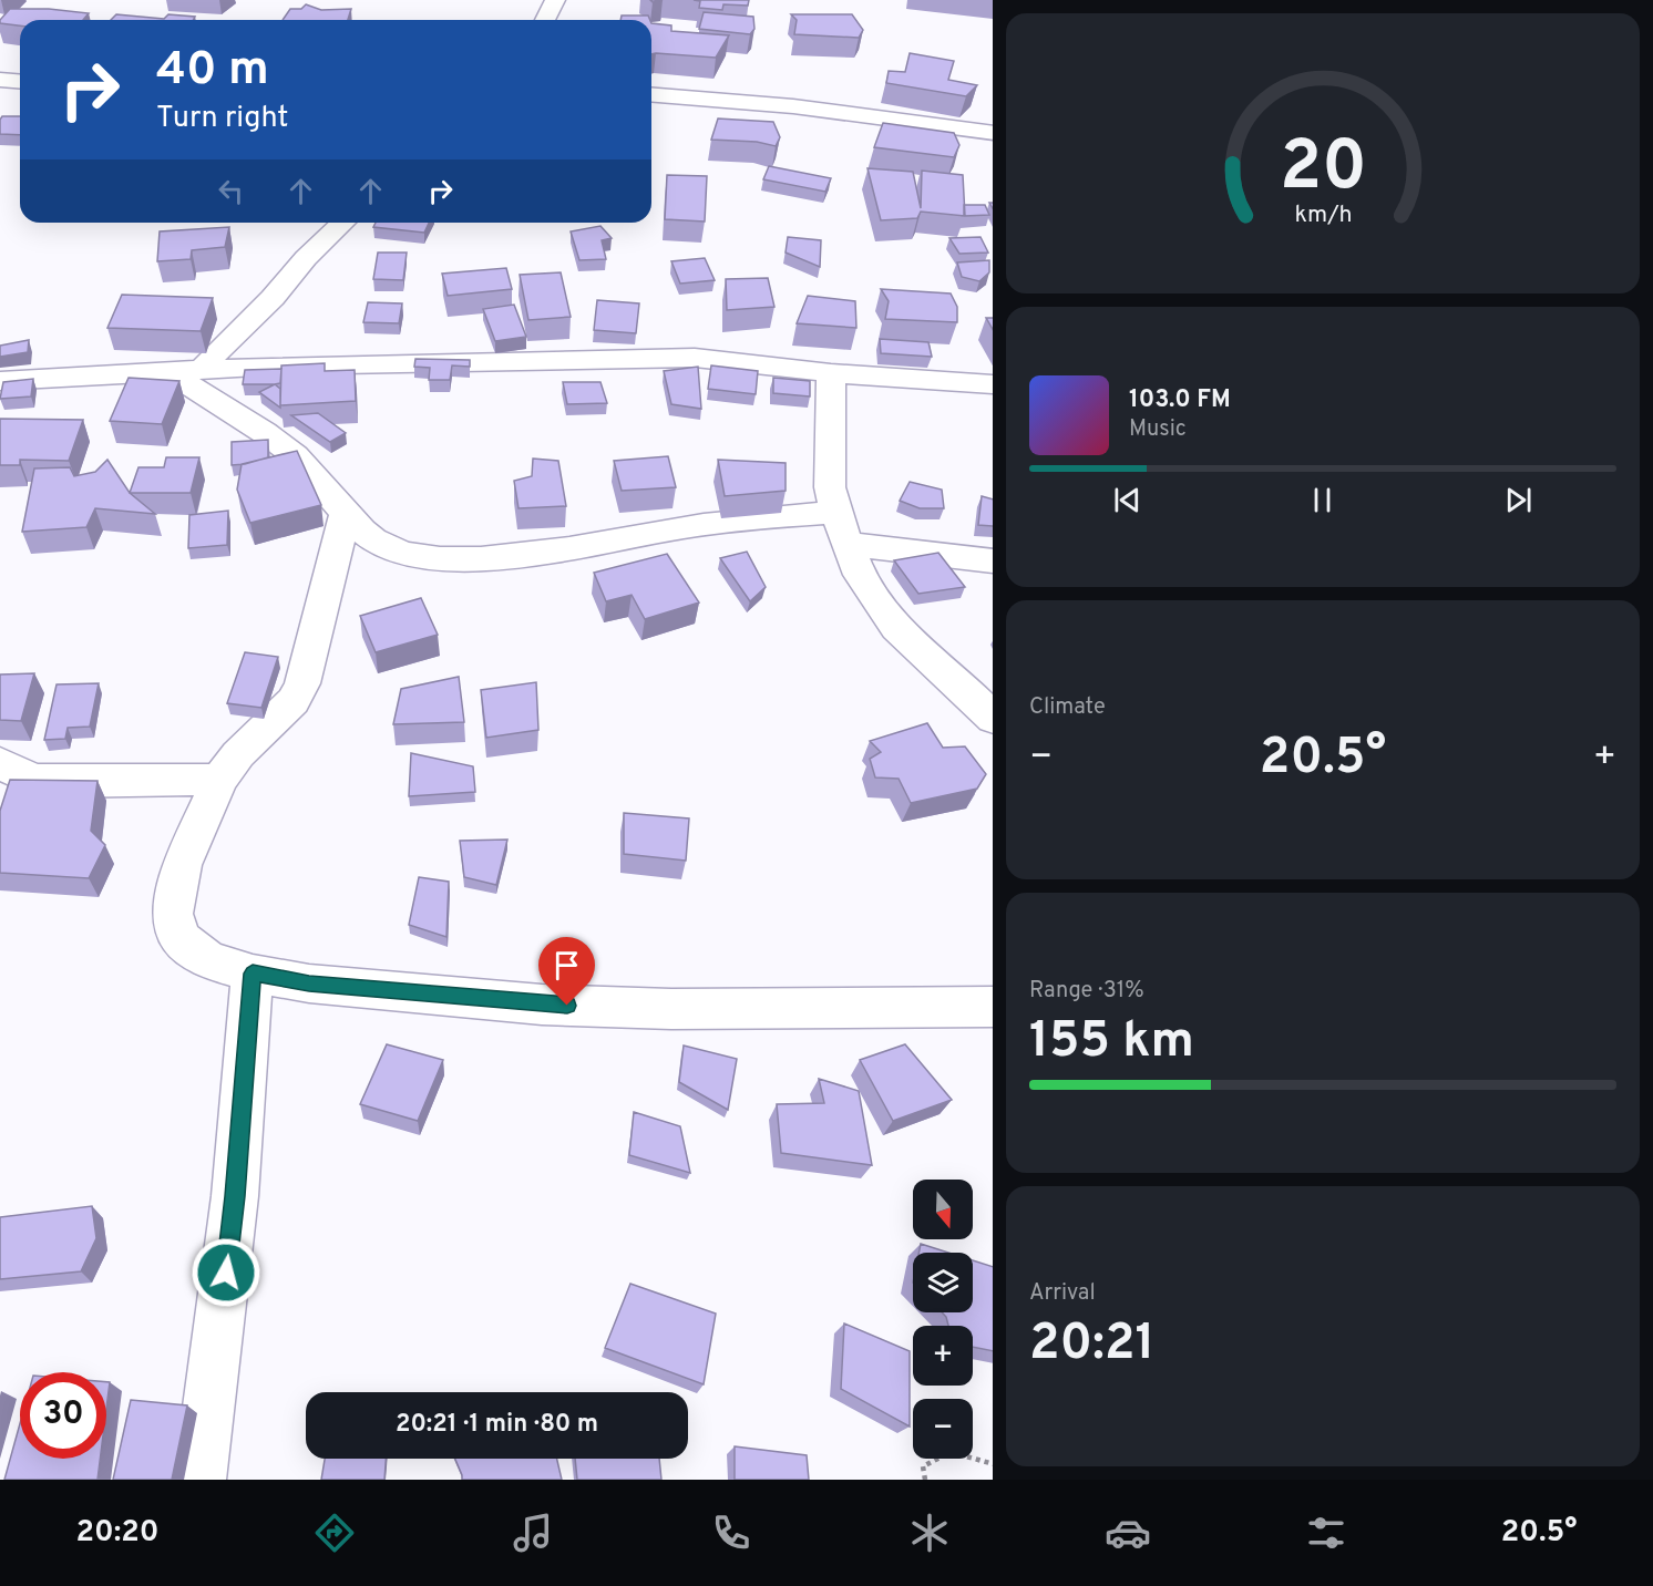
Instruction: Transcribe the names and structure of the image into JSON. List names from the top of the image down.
{
  "north": "bottom",
  "page": {
    "turn": ["40 m", "Turn right"],
    "song": ["103.0 FM", "Music"],
    "tile": [
      "Climate",
      ["Range · 31%", "155 km"],
      ["Arrival", "20:21"]
    ],
    "heat": ["−", "20.5°", "+"],
    "map_buttons": ["+", "−"],
    "limit": "30",
    "trip": "20:21 · 1 min · 80 m",
    "tabs": ["20:20", "20.5°"],
    "gauge": ["20", "km/h"]
  }
}
